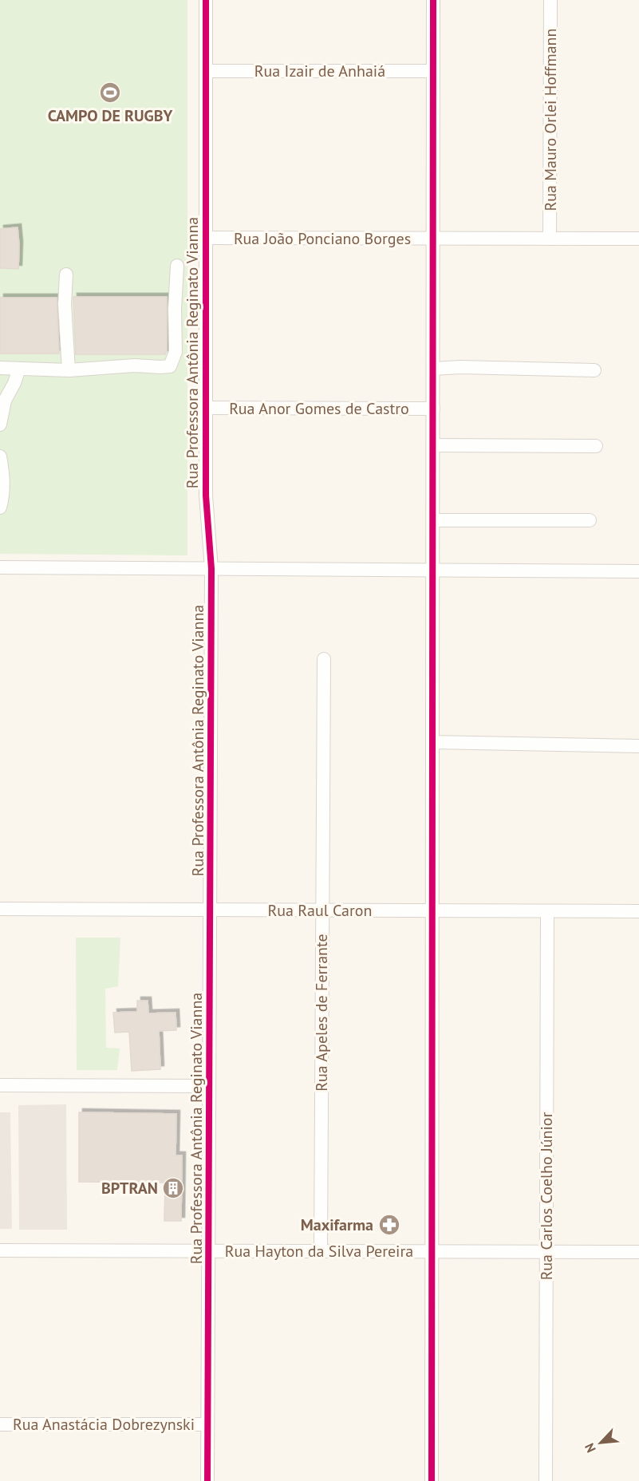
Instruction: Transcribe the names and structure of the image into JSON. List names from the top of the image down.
{
  "streets": {
    "street": [
      "Rua Izair de Anhaiá",
      "Rua Mauro Orlei Hoffmann",
      "Rua João Ponciano Borges",
      "Rua Professora Antônia Reginato Vianna",
      "Rua Anor Gomes de Castro",
      "Rua Raul Caron",
      "Rua Apeles de Ferrante",
      "Rua Carlos Coelho Júnior",
      "Rua Hayton da Silva Pereira",
      "Rua Anastácia Dobrezynski"
    ]
  },
  "crossings": [
    ["Rua Izair de Anhaiá", "Rua Professora Antônia Reginato Vianna"],
    ["Rua Mauro Orlei Hoffmann", "Rua João Ponciano Borges"],
    ["Rua João Ponciano Borges", "Rua Professora Antônia Reginato Vianna"],
    ["Rua Professora Antônia Reginato Vianna", "Rua Anor Gomes de Castro"],
    ["Rua Professora Antônia Reginato Vianna", "Rua Raul Caron"],
    ["Rua Professora Antônia Reginato Vianna", "Rua Hayton da Silva Pereira"],
    ["Rua Professora Antônia Reginato Vianna", "Rua Anastácia Dobrezynski"],
    ["Rua Raul Caron", "Rua Apeles de Ferrante"],
    ["Rua Raul Caron", "Rua Carlos Coelho Júnior"],
    ["Rua Apeles de Ferrante", "Rua Hayton da Silva Pereira"],
    ["Rua Carlos Coelho Júnior", "Rua Hayton da Silva Pereira"]
  ],
  "places": {
    "sports": ["CAMPO DE RUGBY"],
    "building": ["BPTRAN"],
    "pharmacy": ["Maxifarma"]
  },
  "north": "bottom left"
}
